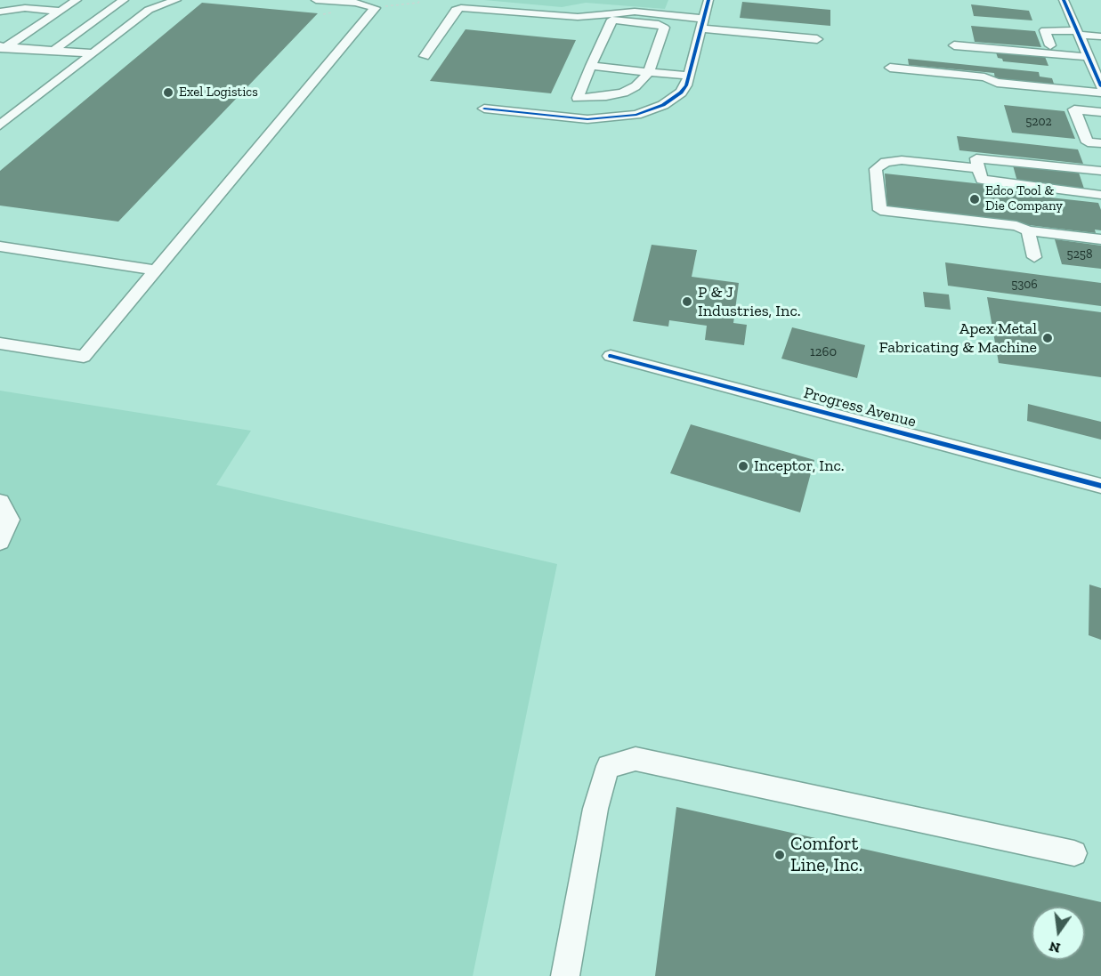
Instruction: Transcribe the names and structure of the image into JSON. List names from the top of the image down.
{
  "streets": {
    "street": ["Progress Avenue"]
  },
  "places": [
    "Exel Logistics",
    "Edco Tool & Die Company",
    "P & J Industries, Inc.",
    "Apex Metal Fabricating & Machine",
    "Inceptor, Inc.",
    "Comfort Line, Inc."
  ],
  "house_numbers": [
    "5202",
    "5258",
    "5306",
    "1260"
  ],
  "north": "bottom"
}
